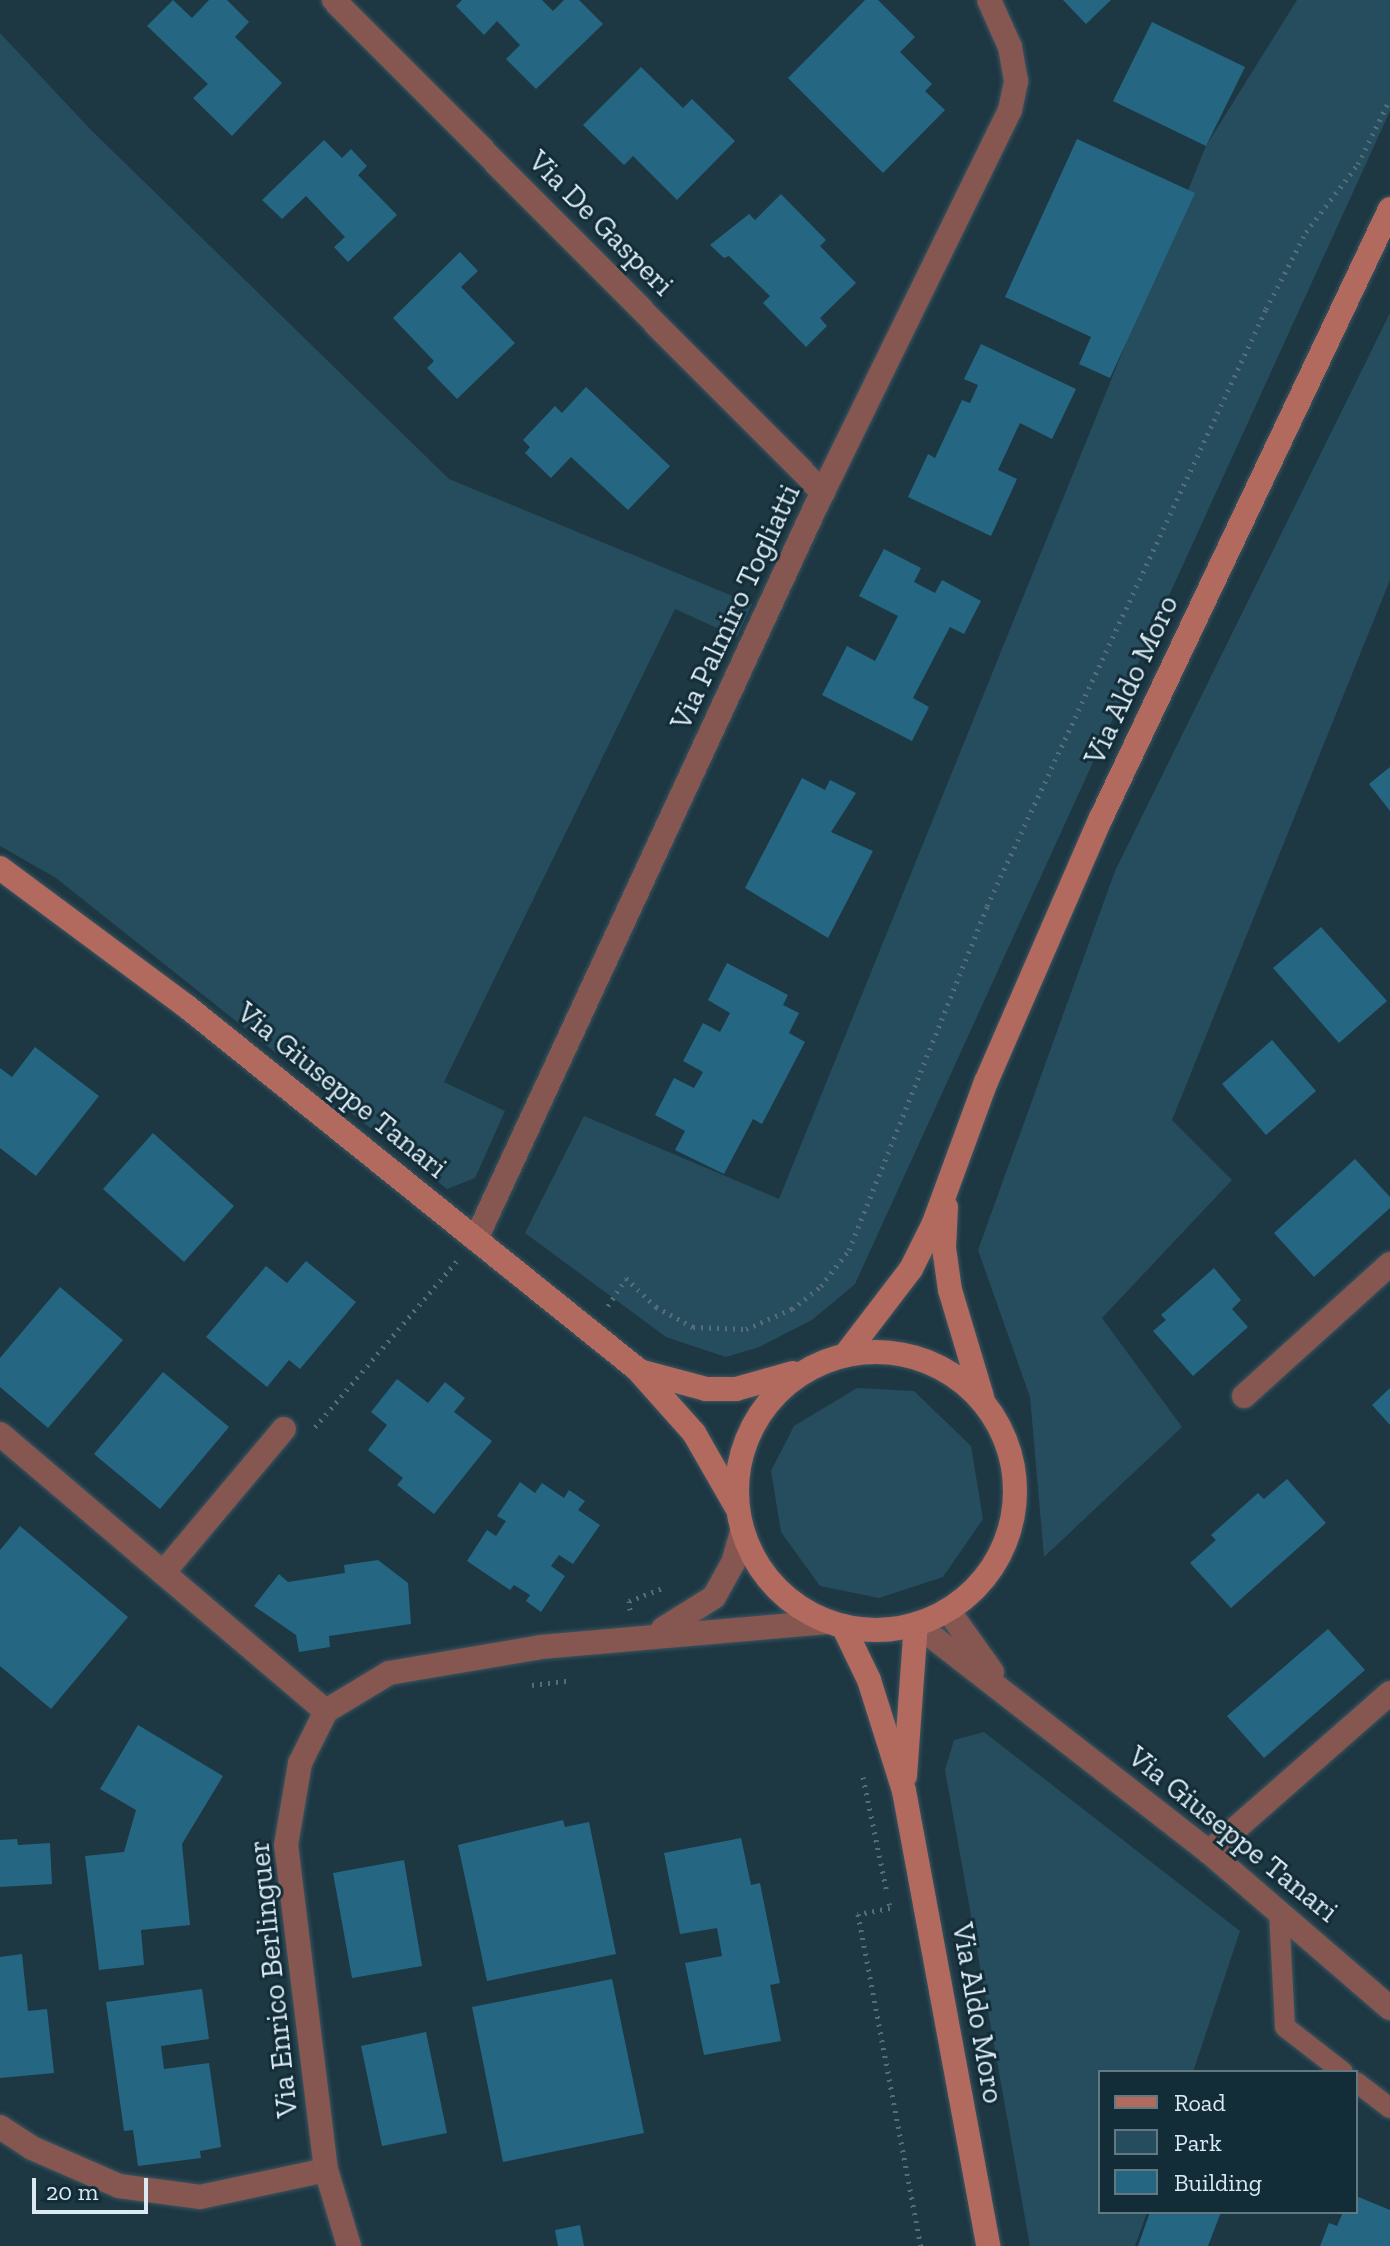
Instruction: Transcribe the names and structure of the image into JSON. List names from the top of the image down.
{
  "streets": {
    "main road": ["Via Aldo Moro", "Via Giuseppe Tanari"],
    "street": ["Via De Gasperi", "Via Palmiro Togliatti", "Via Enrico Berlinguer"]
  },
  "crossings": [
    ["Via De Gasperi", "Via Palmiro Togliatti"],
    ["Via Palmiro Togliatti", "Via Giuseppe Tanari"],
    ["Via Aldo Moro", "Via Giuseppe Tanari"]
  ],
  "legend": ["Road", "Park", "Building"],
  "scale_bar": "20 m"
}
